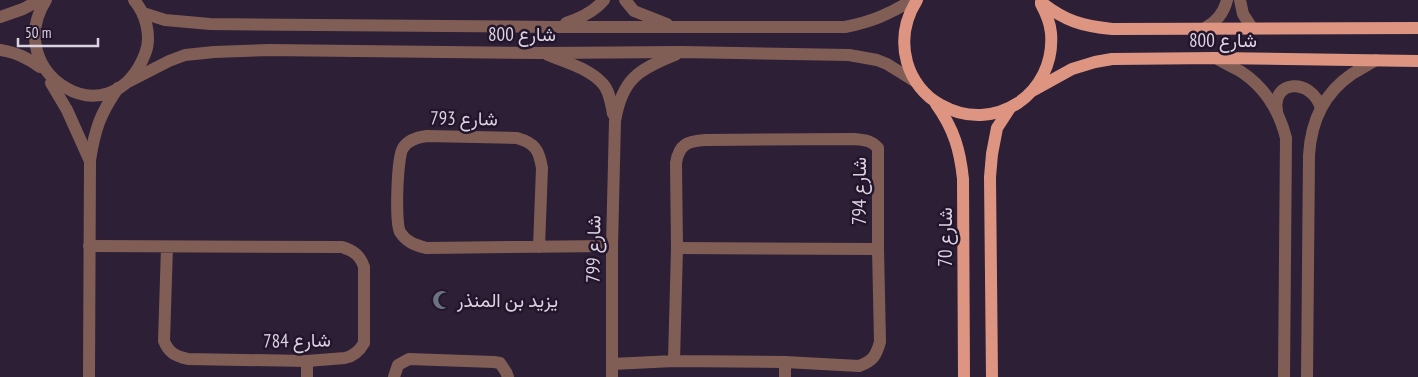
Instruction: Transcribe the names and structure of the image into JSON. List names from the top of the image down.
{
  "streets": {
    "main road": ["شارع 800", "شارع 70"],
    "street": [
      "شارع 793",
      "شارع 794",
      "شارع 799",
      "شارع 784"
    ]
  },
  "crossings": [
    ["شارع 800", "شارع 799"],
    ["شارع 793", "شارع 799"],
    ["شارع 794", "شارع 799"]
  ],
  "places": {
    "mosque": ["يزيد بن المنذر"]
  },
  "scale_bar": "50 m"
}
